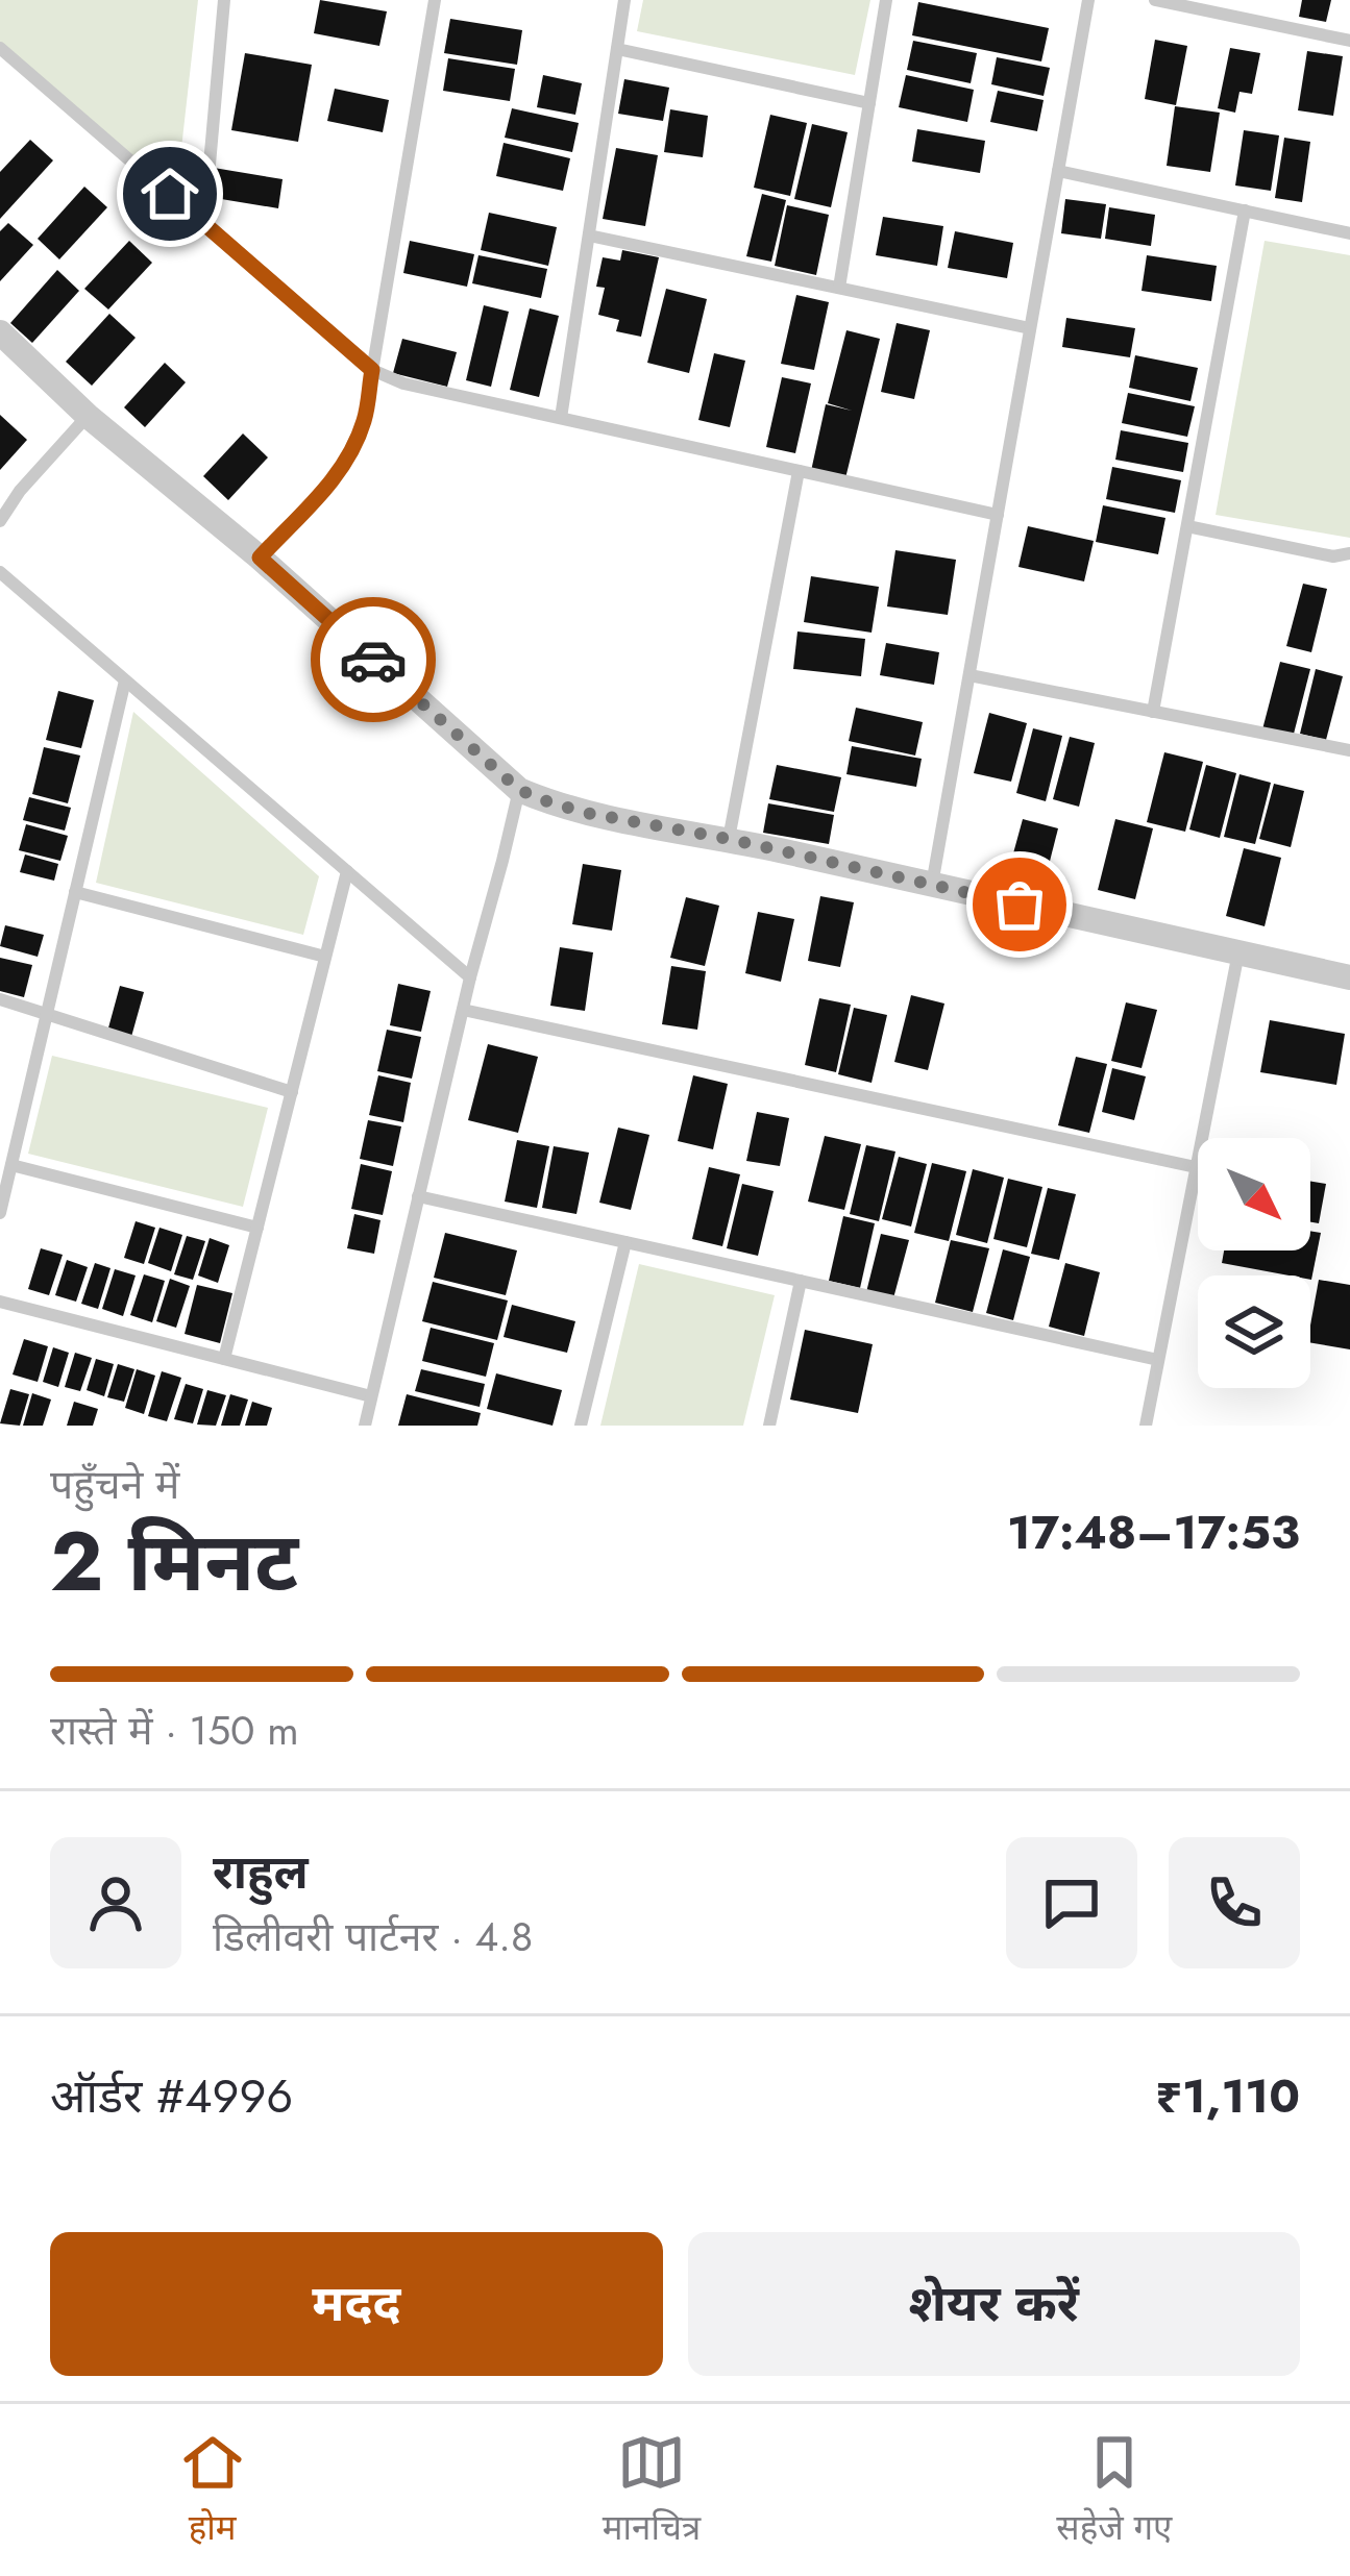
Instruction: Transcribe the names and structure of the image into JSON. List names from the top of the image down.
{
  "north": "bottom right",
  "page": {
    "heading": ["2 मिनट", "पहुँचने में", "17:48–17:53"],
    "panel": [
      "राहुल",
      "डिलीवरी पार्टनर · 4.8",
      "ऑर्डर #4996",
      "₹1,110"
    ],
    "bar": "रास्ते में · 150 m",
    "buttons": ["मदद", "शेयर करें"],
    "tabs": ["होम", "मानचित्र", "सहेजे गए"]
  }
}
